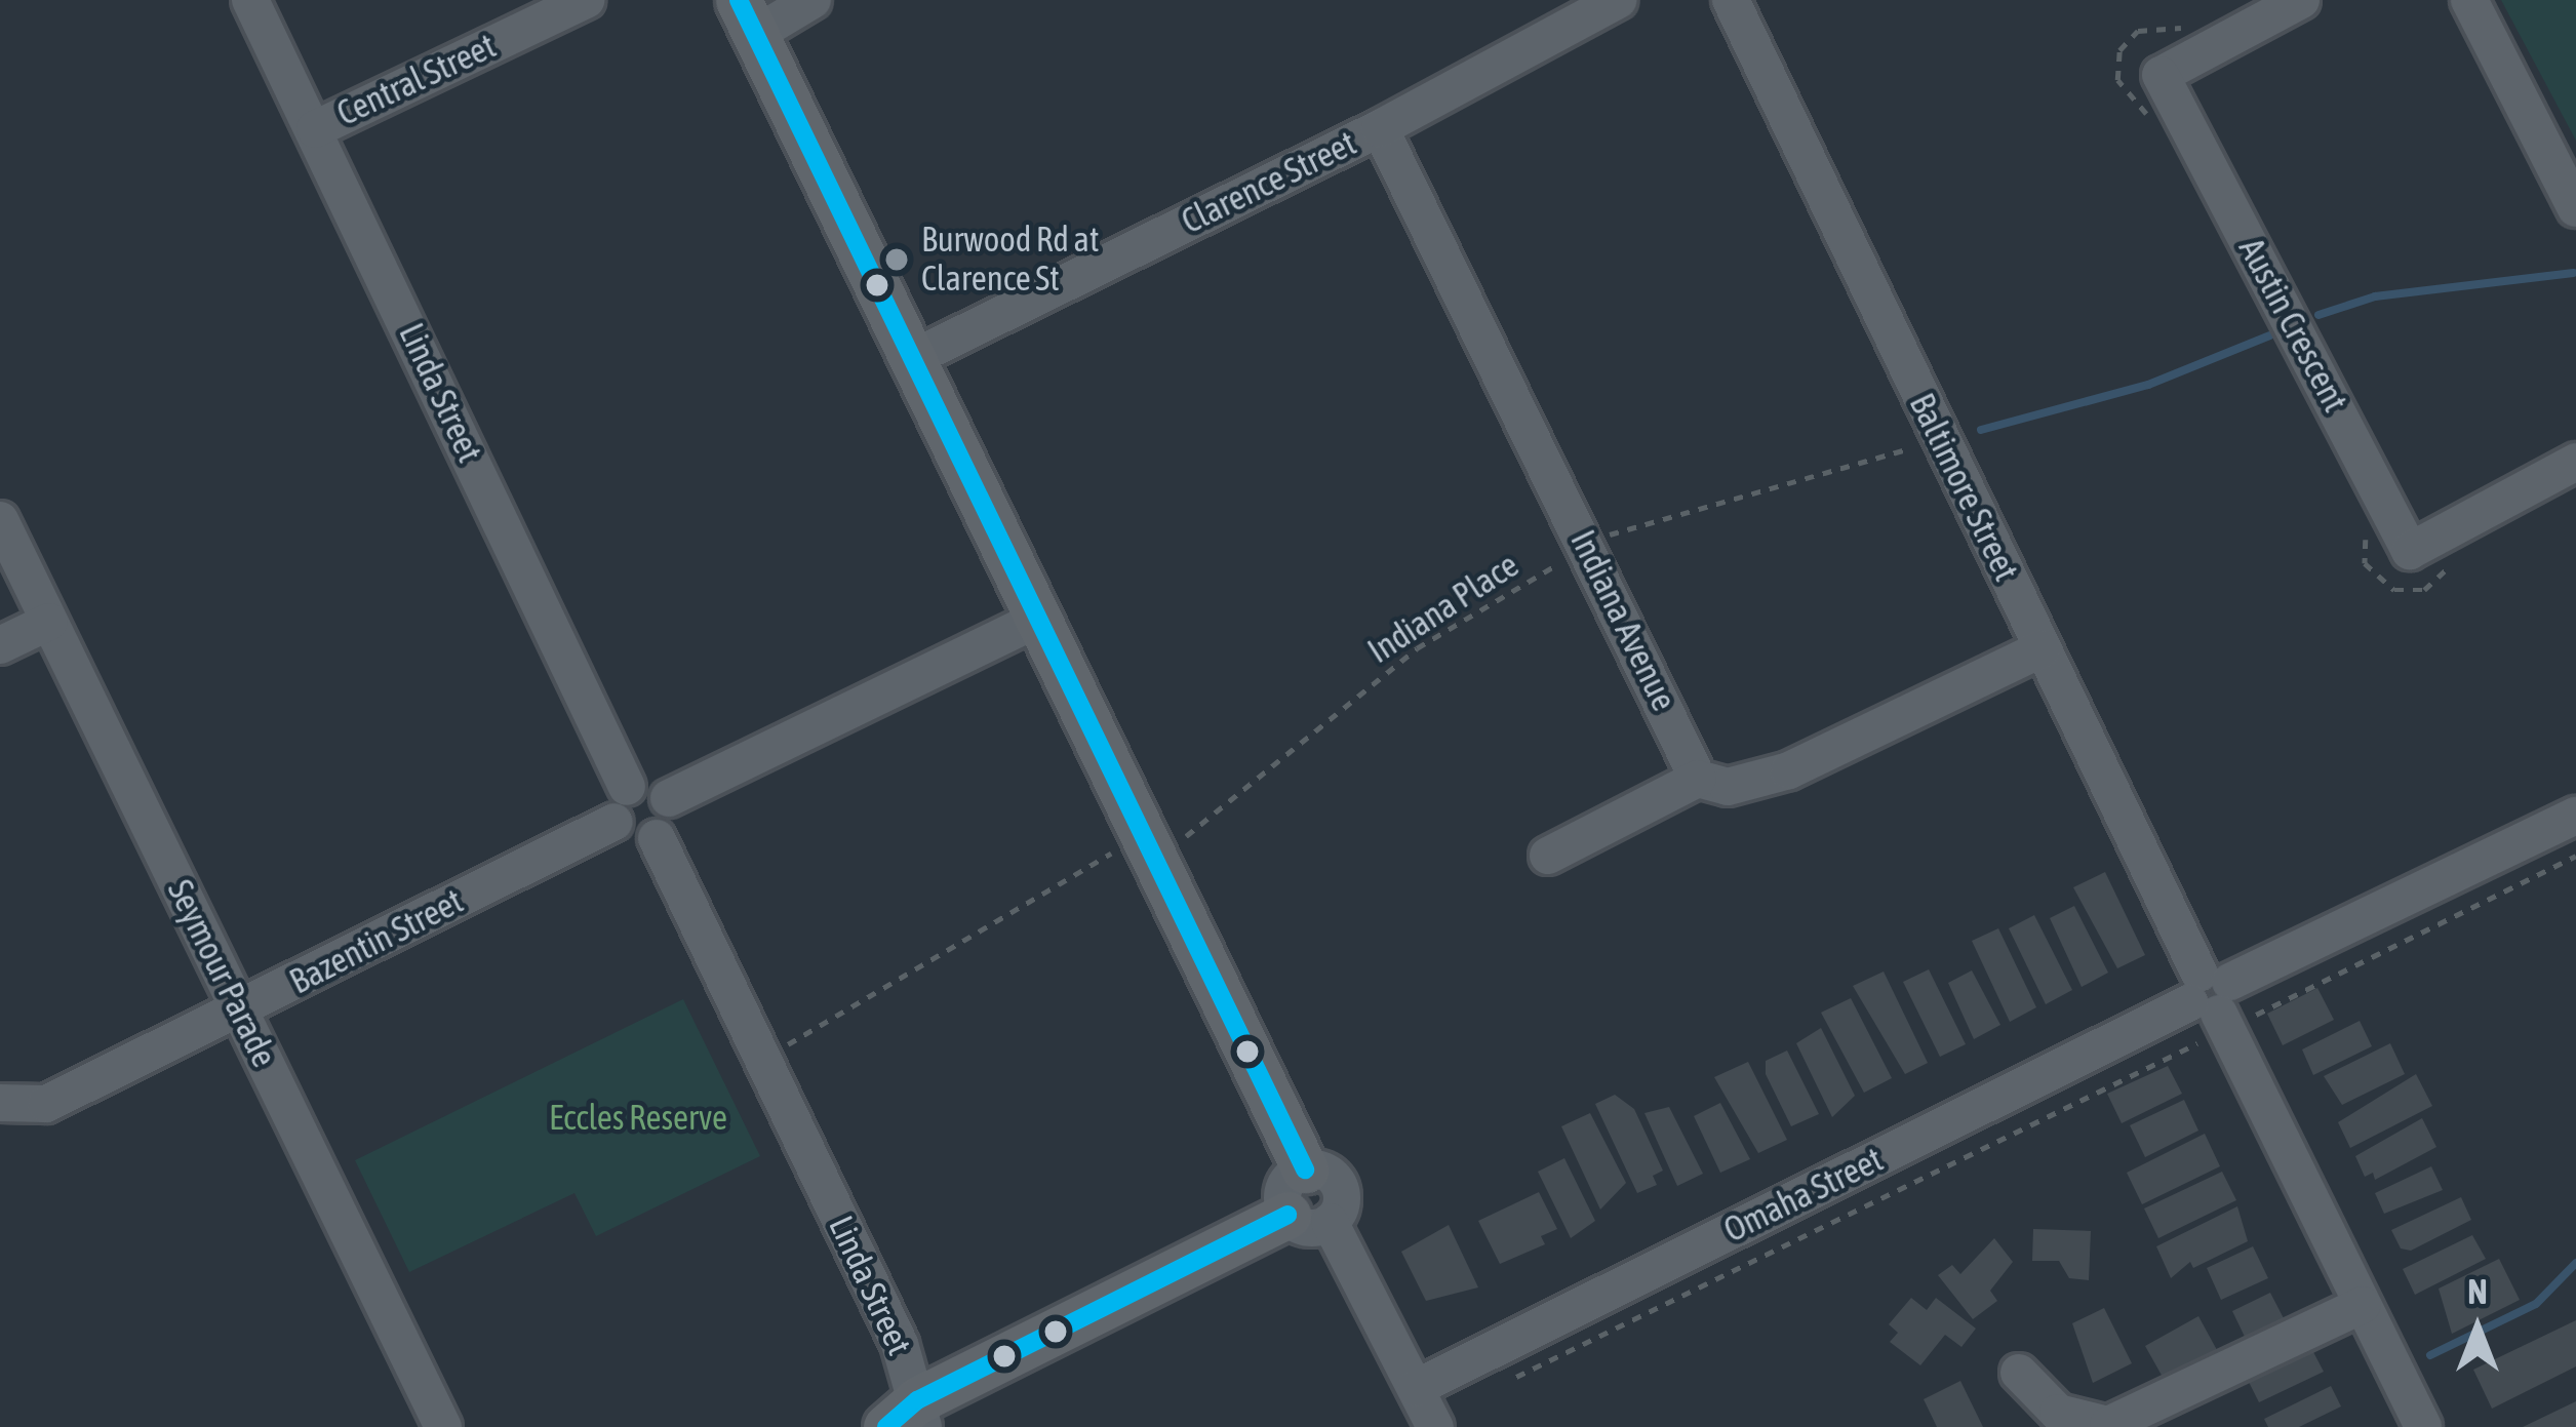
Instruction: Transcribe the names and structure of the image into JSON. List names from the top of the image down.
{
  "streets": {
    "street": [
      "Central Street",
      "Clarence Street",
      "Austin Crescent",
      "Linda Street",
      "Baltimore Street",
      "Indiana Avenue",
      "Bazentin Street",
      "Seymour Parade",
      "Omaha Street"
    ],
    "path": ["Indiana Place"]
  },
  "crossings": [
    ["Central Street", "Linda Street"],
    ["Clarence Street", "Indiana Avenue"],
    ["Linda Street", "Bazentin Street"],
    ["Baltimore Street", "Omaha Street"],
    ["Indiana Place", "Indiana Avenue"],
    ["Bazentin Street", "Seymour Parade"]
  ],
  "parks": ["Eccles Reserve"],
  "places": ["Burwood Rd at Clarence St"],
  "north": "top"
}
